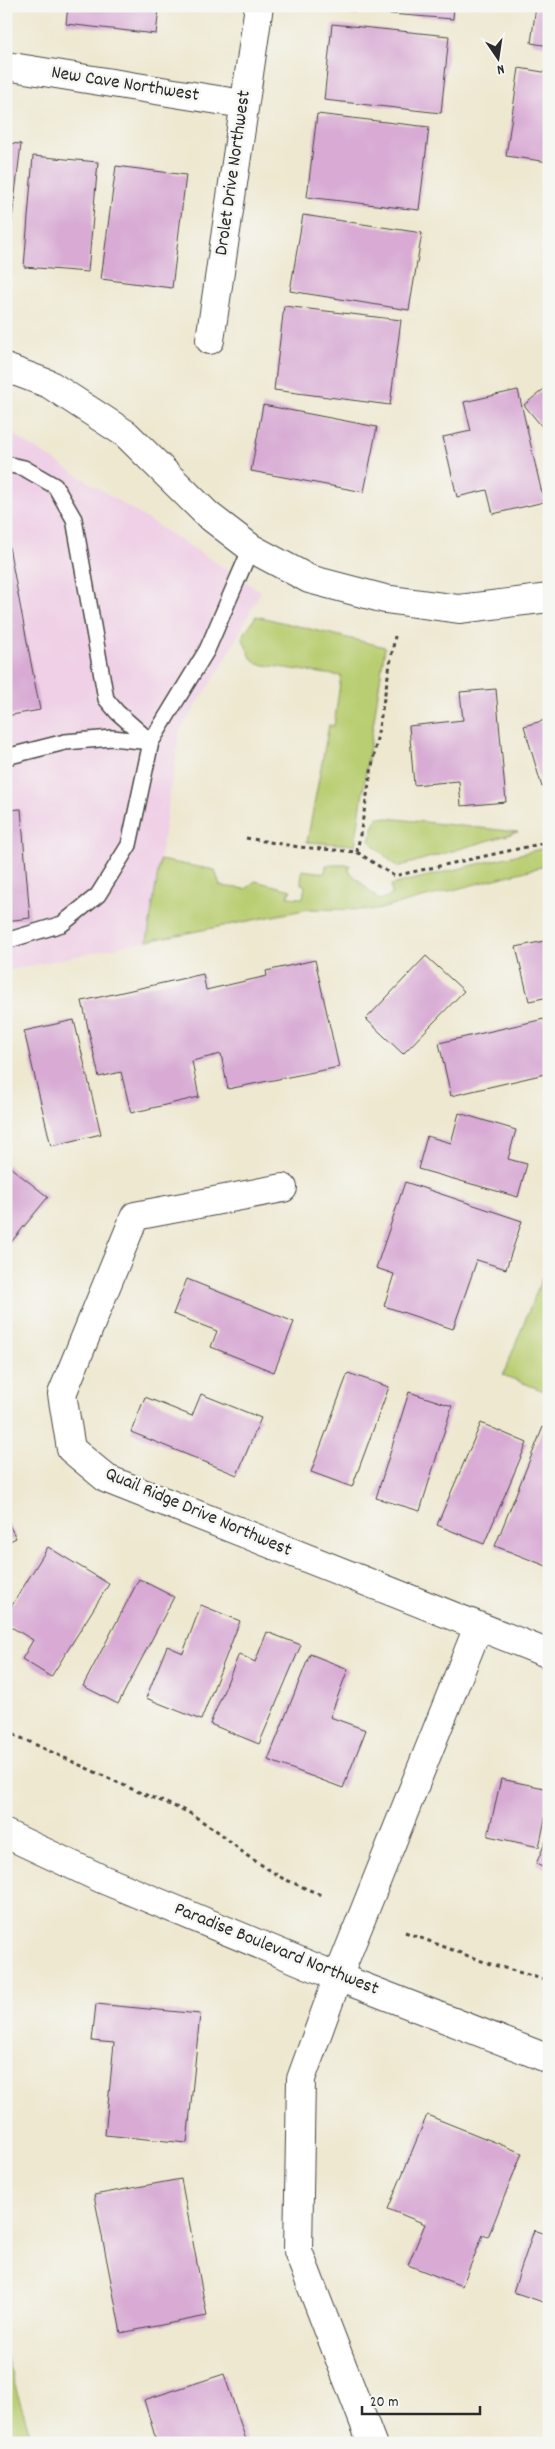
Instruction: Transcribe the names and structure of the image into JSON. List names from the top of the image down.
{
  "streets": {
    "street": [
      "New Cave Northwest",
      "Drolet Drive Northwest",
      "Quail Ridge Drive Northwest",
      "Paradise Boulevard Northwest"
    ]
  },
  "crossings": [
    ["New Cave Northwest", "Drolet Drive Northwest"]
  ],
  "scale_bar": "20 m",
  "north": "bottom"
}
